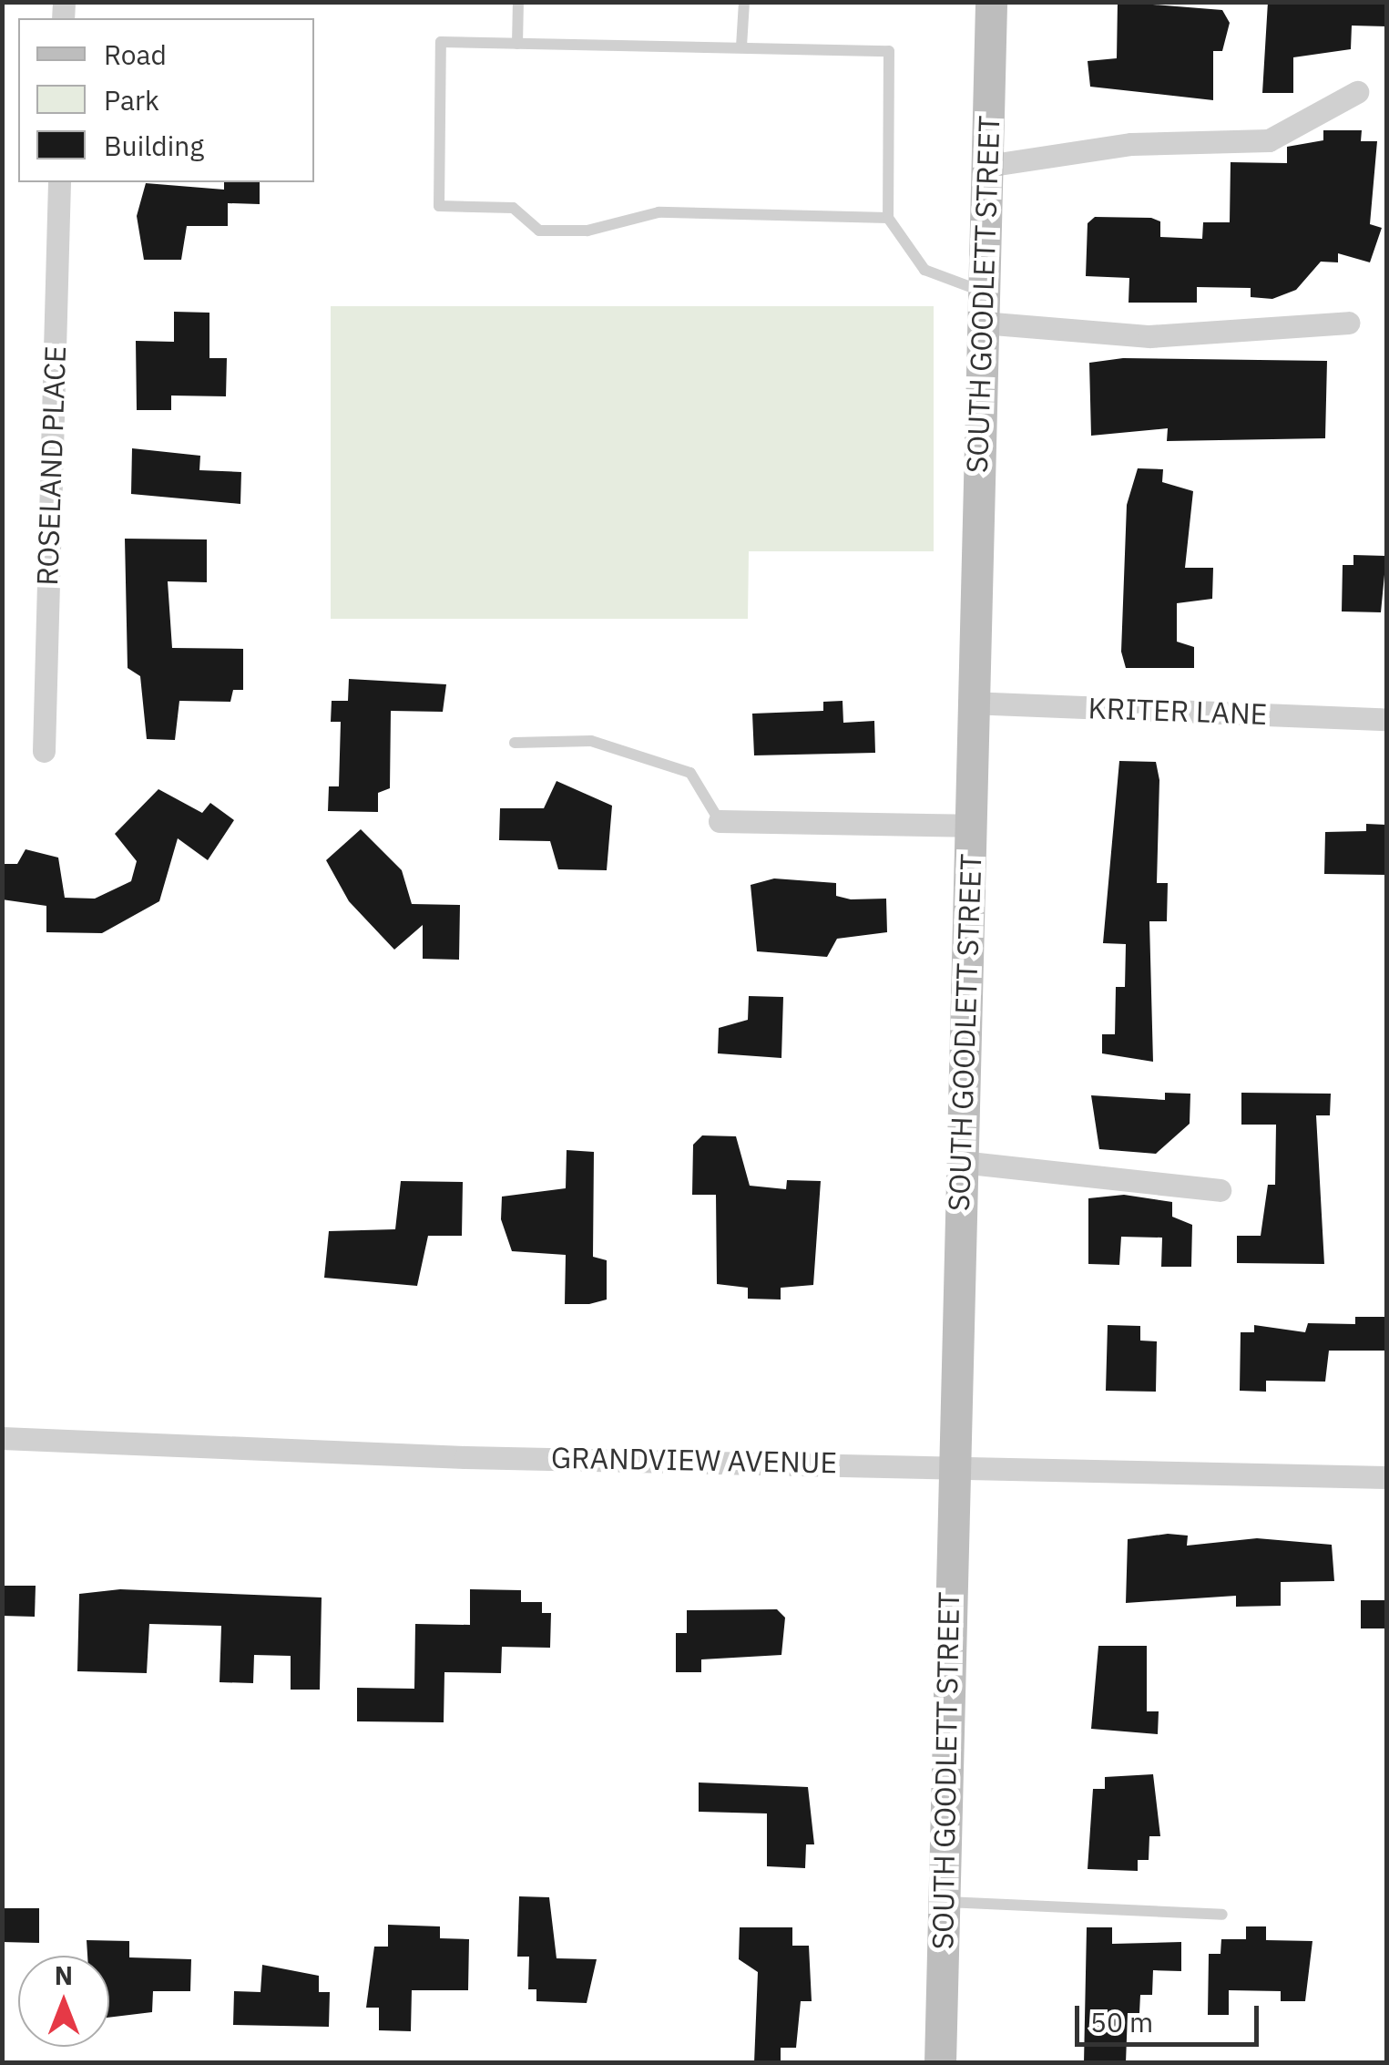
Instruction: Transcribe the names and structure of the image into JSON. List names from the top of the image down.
{
  "streets": {
    "main road": ["SOUTH GOODLETT STREET"],
    "street": ["ROSELAND PLACE", "KRITER LANE", "GRANDVIEW AVENUE"]
  },
  "crossings": [
    ["SOUTH GOODLETT STREET", "KRITER LANE"],
    ["SOUTH GOODLETT STREET", "GRANDVIEW AVENUE"]
  ],
  "legend": ["Road", "Park", "Building"],
  "scale_bar": "50 m",
  "north": "top"
}
